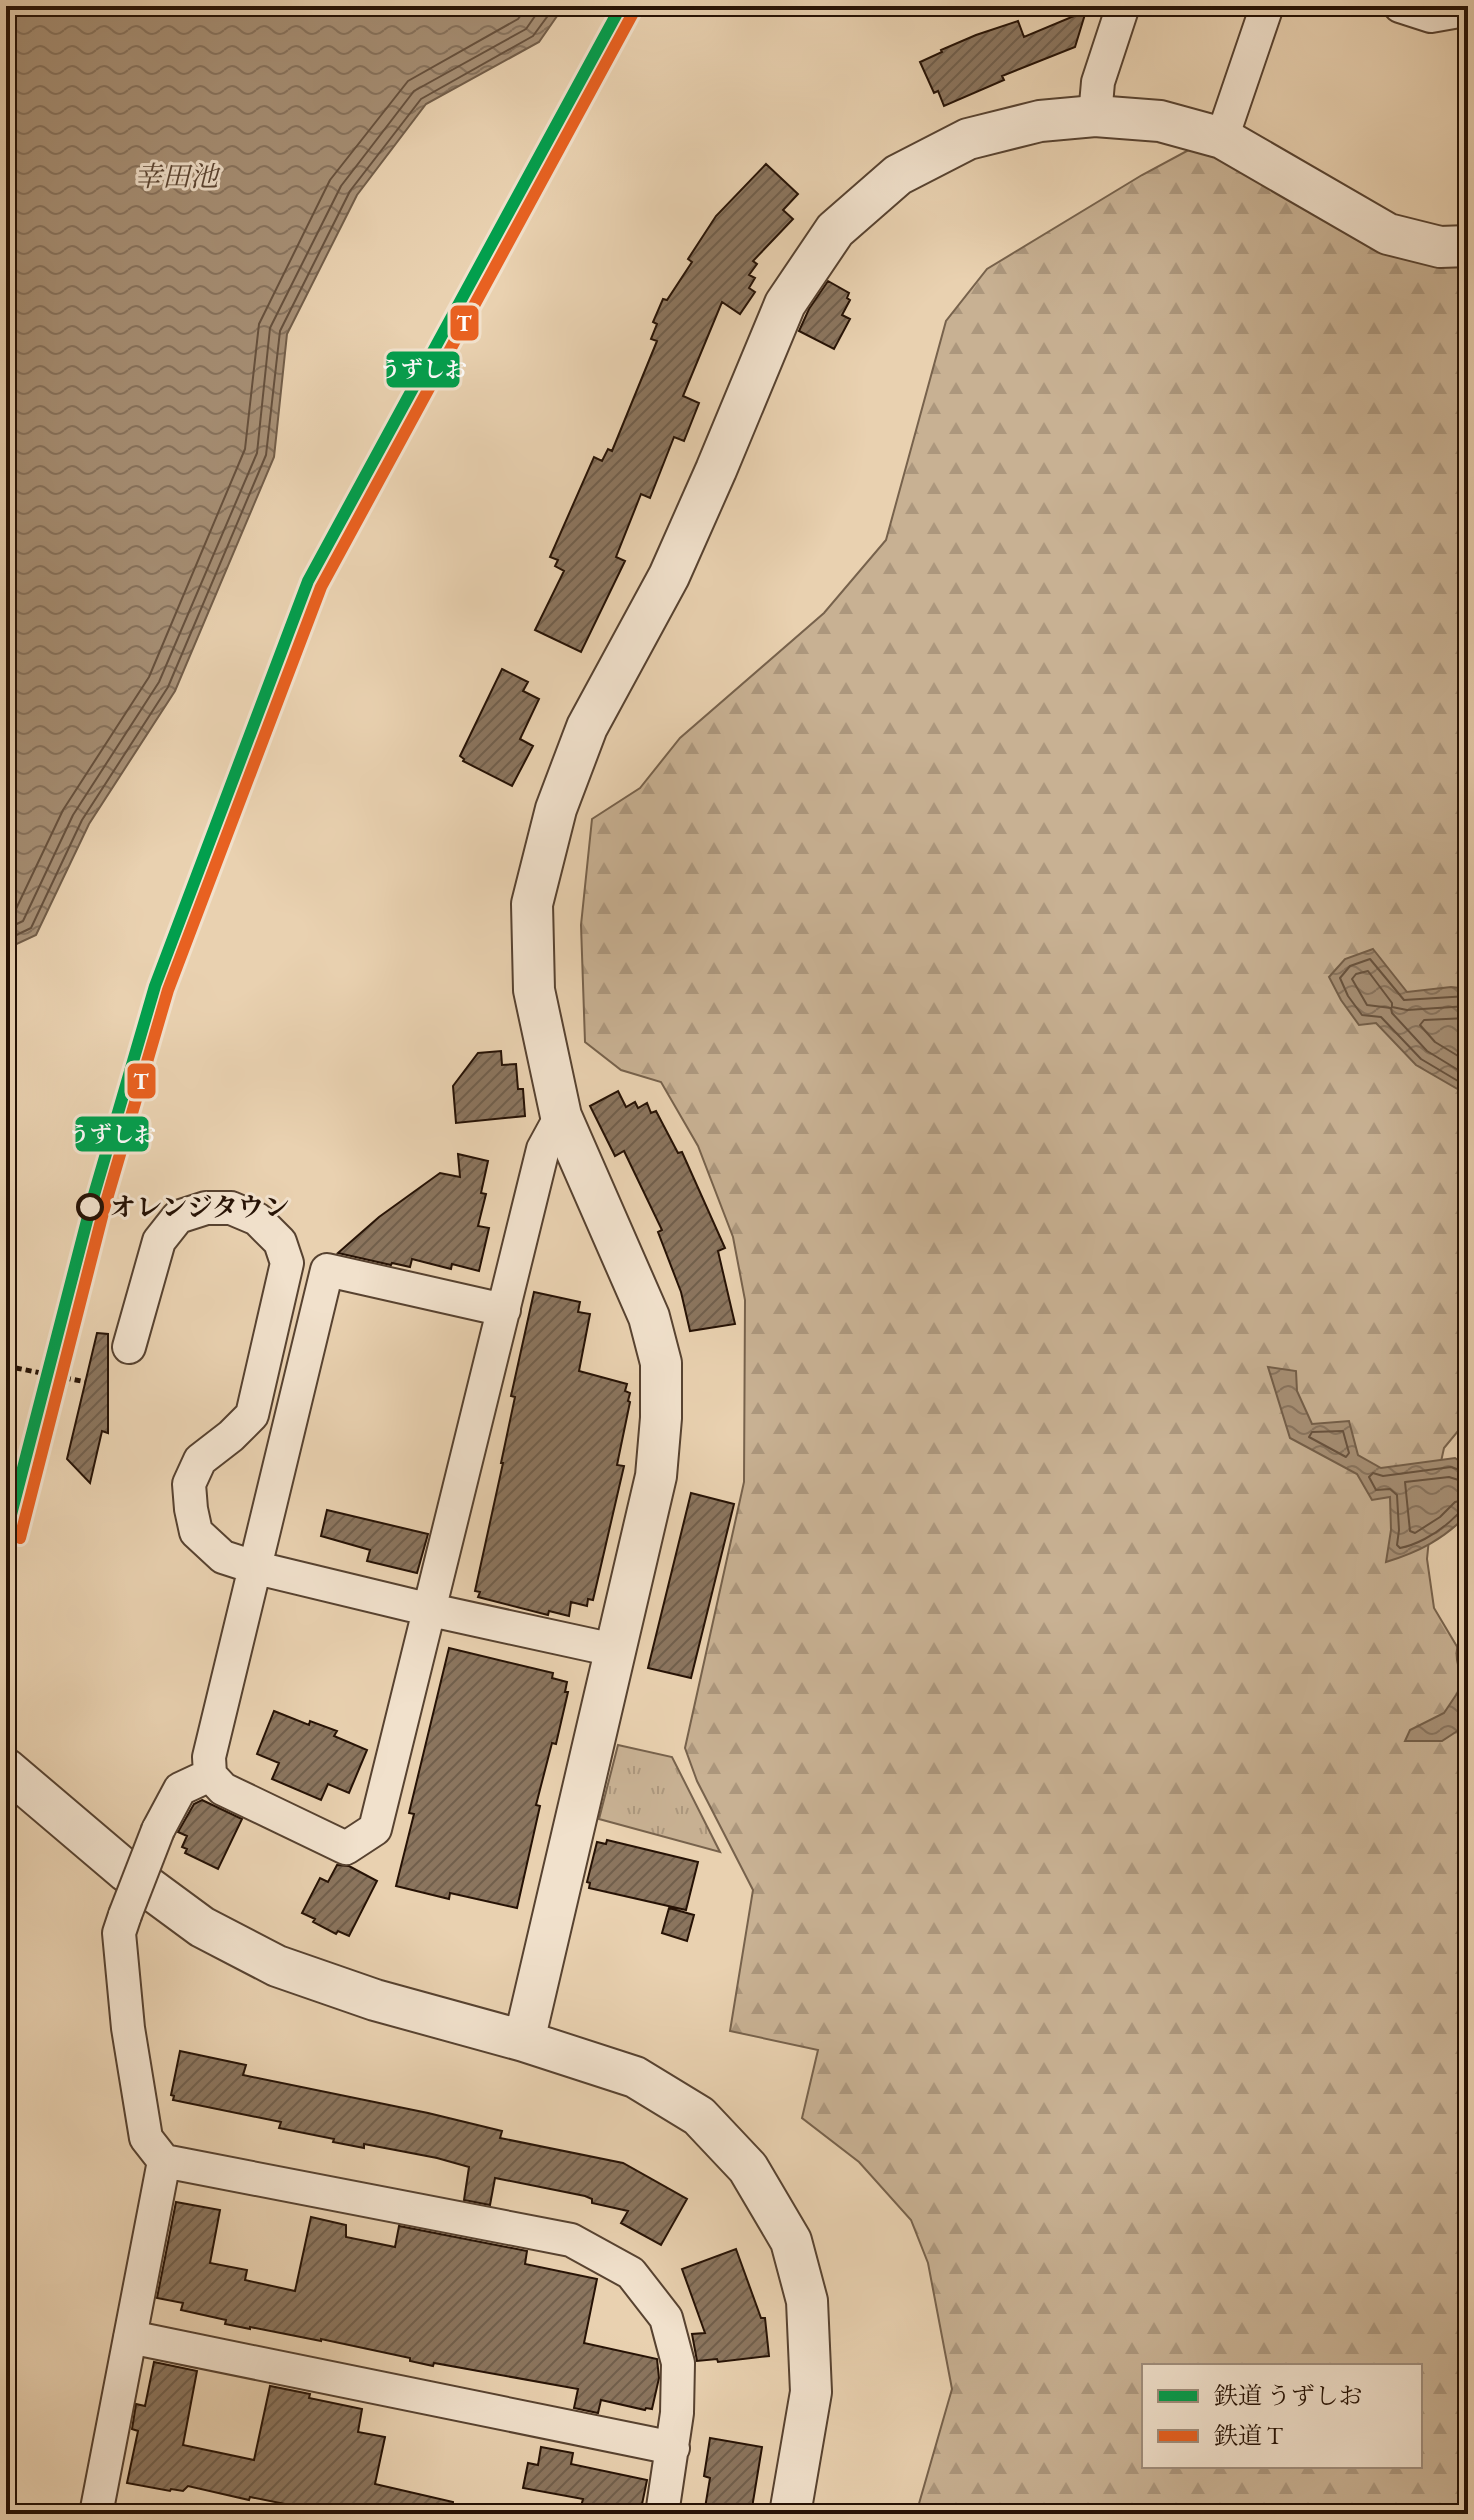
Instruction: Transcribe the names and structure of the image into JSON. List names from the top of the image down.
{
  "water": ["幸田池"],
  "places": ["オレンジタウン"],
  "lines": ["rail line うずしお", "rail line T"],
  "legend": ["鉄道 うずしお", "鉄道 T"]
}
